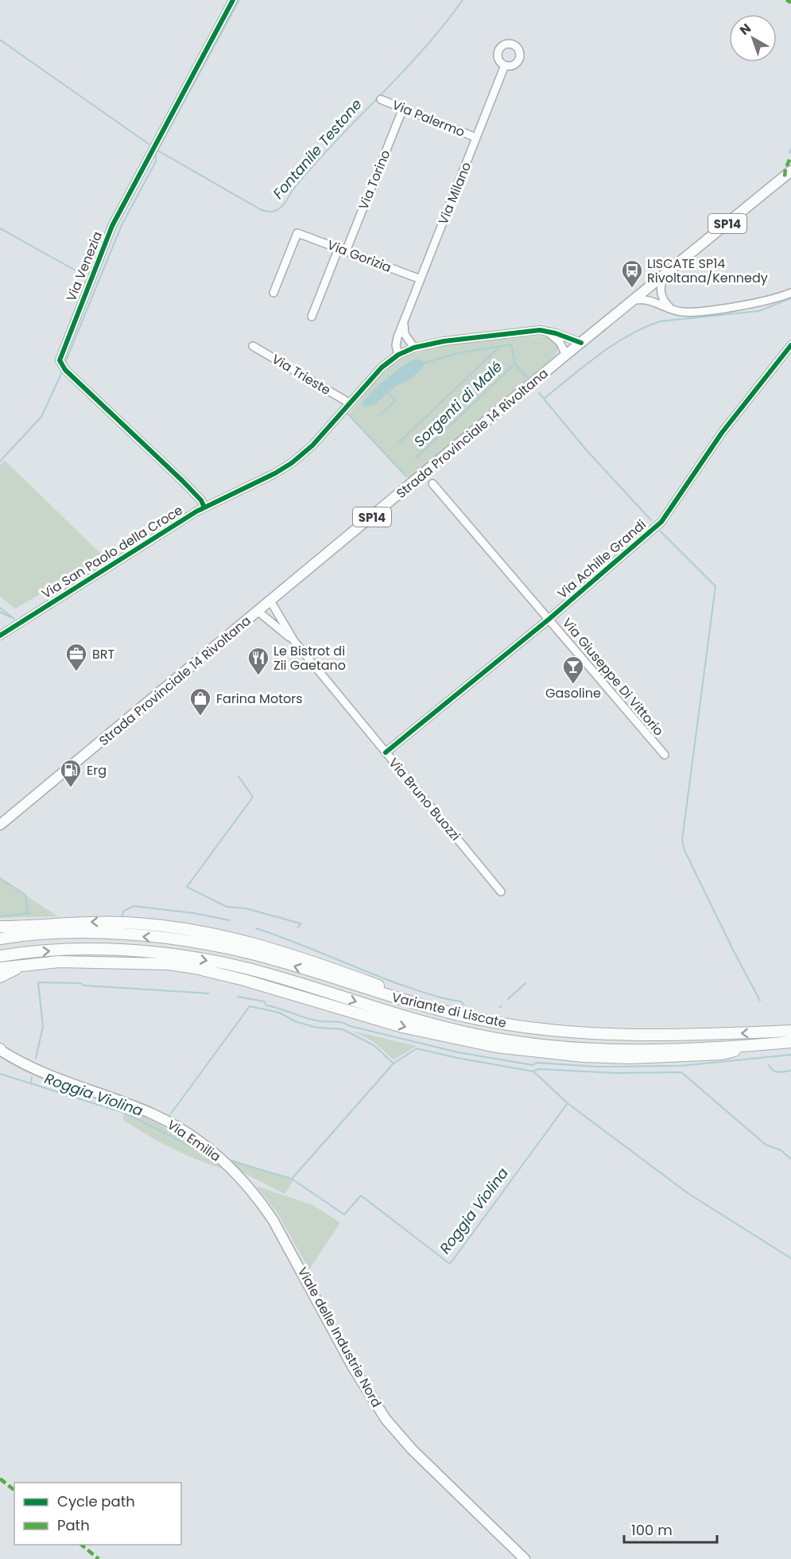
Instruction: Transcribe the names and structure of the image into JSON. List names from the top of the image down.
{
  "streets": {
    "highway": ["Variante di Liscate"],
    "main road": [
      "SP14",
      "Strada Provinciale 14 Rivoltana",
      "Via Emilia",
      "Viale delle Industrie Nord"
    ],
    "street": [
      "Via Palermo",
      "Via Torino",
      "Via Milano",
      "Via Gorizia",
      "Via Venezia",
      "Via Trieste",
      "Via San Paolo della Croce",
      "Via Achille Grandi",
      "Via Giuseppe Di Vittorio",
      "Via Bruno Buozzi"
    ]
  },
  "crossings": [
    ["Via Palermo", "Via Torino"],
    ["Via Palermo", "Via Milano"],
    ["Via Torino", "Via Gorizia"],
    ["Via Milano", "Via Gorizia"],
    ["Via Milano", "Via San Paolo della Croce"],
    ["Via Venezia", "Via San Paolo della Croce"],
    ["Via Trieste", "Via San Paolo della Croce"],
    ["Strada Provinciale 14 Rivoltana", "Via San Paolo della Croce"],
    ["Strada Provinciale 14 Rivoltana", "Via Bruno Buozzi"],
    ["Via Achille Grandi", "Via Giuseppe Di Vittorio"],
    ["Via Achille Grandi", "Via Bruno Buozzi"],
    ["Via Emilia", "Viale delle Industrie Nord"]
  ],
  "water": ["Fontanile Testone", "Sorgenti di Malé", "Roggia Violina"],
  "places": {
    "bus stop": ["LISCATE SP14 Rivoltana/Kennedy"],
    "office": ["BRT"],
    "restaurant": ["Le Bistrot di Zii Gaetano"],
    "bar": ["Gasoline"],
    "shop": ["Farina Motors"],
    "fuel station": ["Erg"]
  },
  "legend": ["Cycle path", "Path"],
  "scale_bar": "100 m",
  "north": "top left"
}
